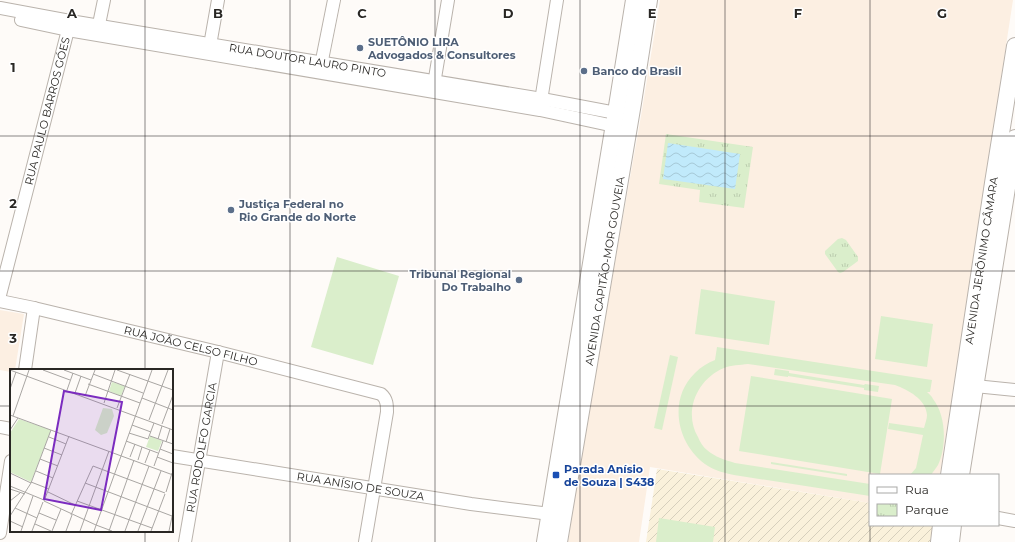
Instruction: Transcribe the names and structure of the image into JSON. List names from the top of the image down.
{
  "streets": {
    "main road": ["AVENIDA JERÔNIMO CÂMARA", "AVENIDA CAPITÃO-MOR GOUVEIA"],
    "street": [
      "RUA DOUTOR LAURO PINTO",
      "RUA PAULO BARROS GÓES",
      "RUA JOÃO CELSO FILHO",
      "RUA RODOLFO GARCIA",
      "RUA ANÍSIO DE SOUZA"
    ]
  },
  "crossings": [
    ["RUA DOUTOR LAURO PINTO", "RUA PAULO BARROS GÓES"],
    ["RUA DOUTOR LAURO PINTO", "AVENIDA CAPITÃO-MOR GOUVEIA"],
    ["AVENIDA CAPITÃO-MOR GOUVEIA", "RUA ANÍSIO DE SOUZA"],
    ["RUA JOÃO CELSO FILHO", "RUA RODOLFO GARCIA"],
    ["RUA JOÃO CELSO FILHO", "RUA ANÍSIO DE SOUZA"],
    ["RUA RODOLFO GARCIA", "RUA ANÍSIO DE SOUZA"]
  ],
  "places": {
    "other": [
      "SUETÔNIO LIRA Advogados & Consultores",
      "Banco do Brasil",
      "Justiça Federal no Rio Grande do Norte",
      "Tribunal Regional Do Trabalho"
    ],
    "transit": ["Parada Anísio de Souza | S438"]
  },
  "legend": ["Rua", "Parque"],
  "grid": {
    "columns": [
      "A",
      "B",
      "C",
      "D",
      "E",
      "F",
      "G"
    ],
    "rows": ["1", "2", "3"]
  }
}
